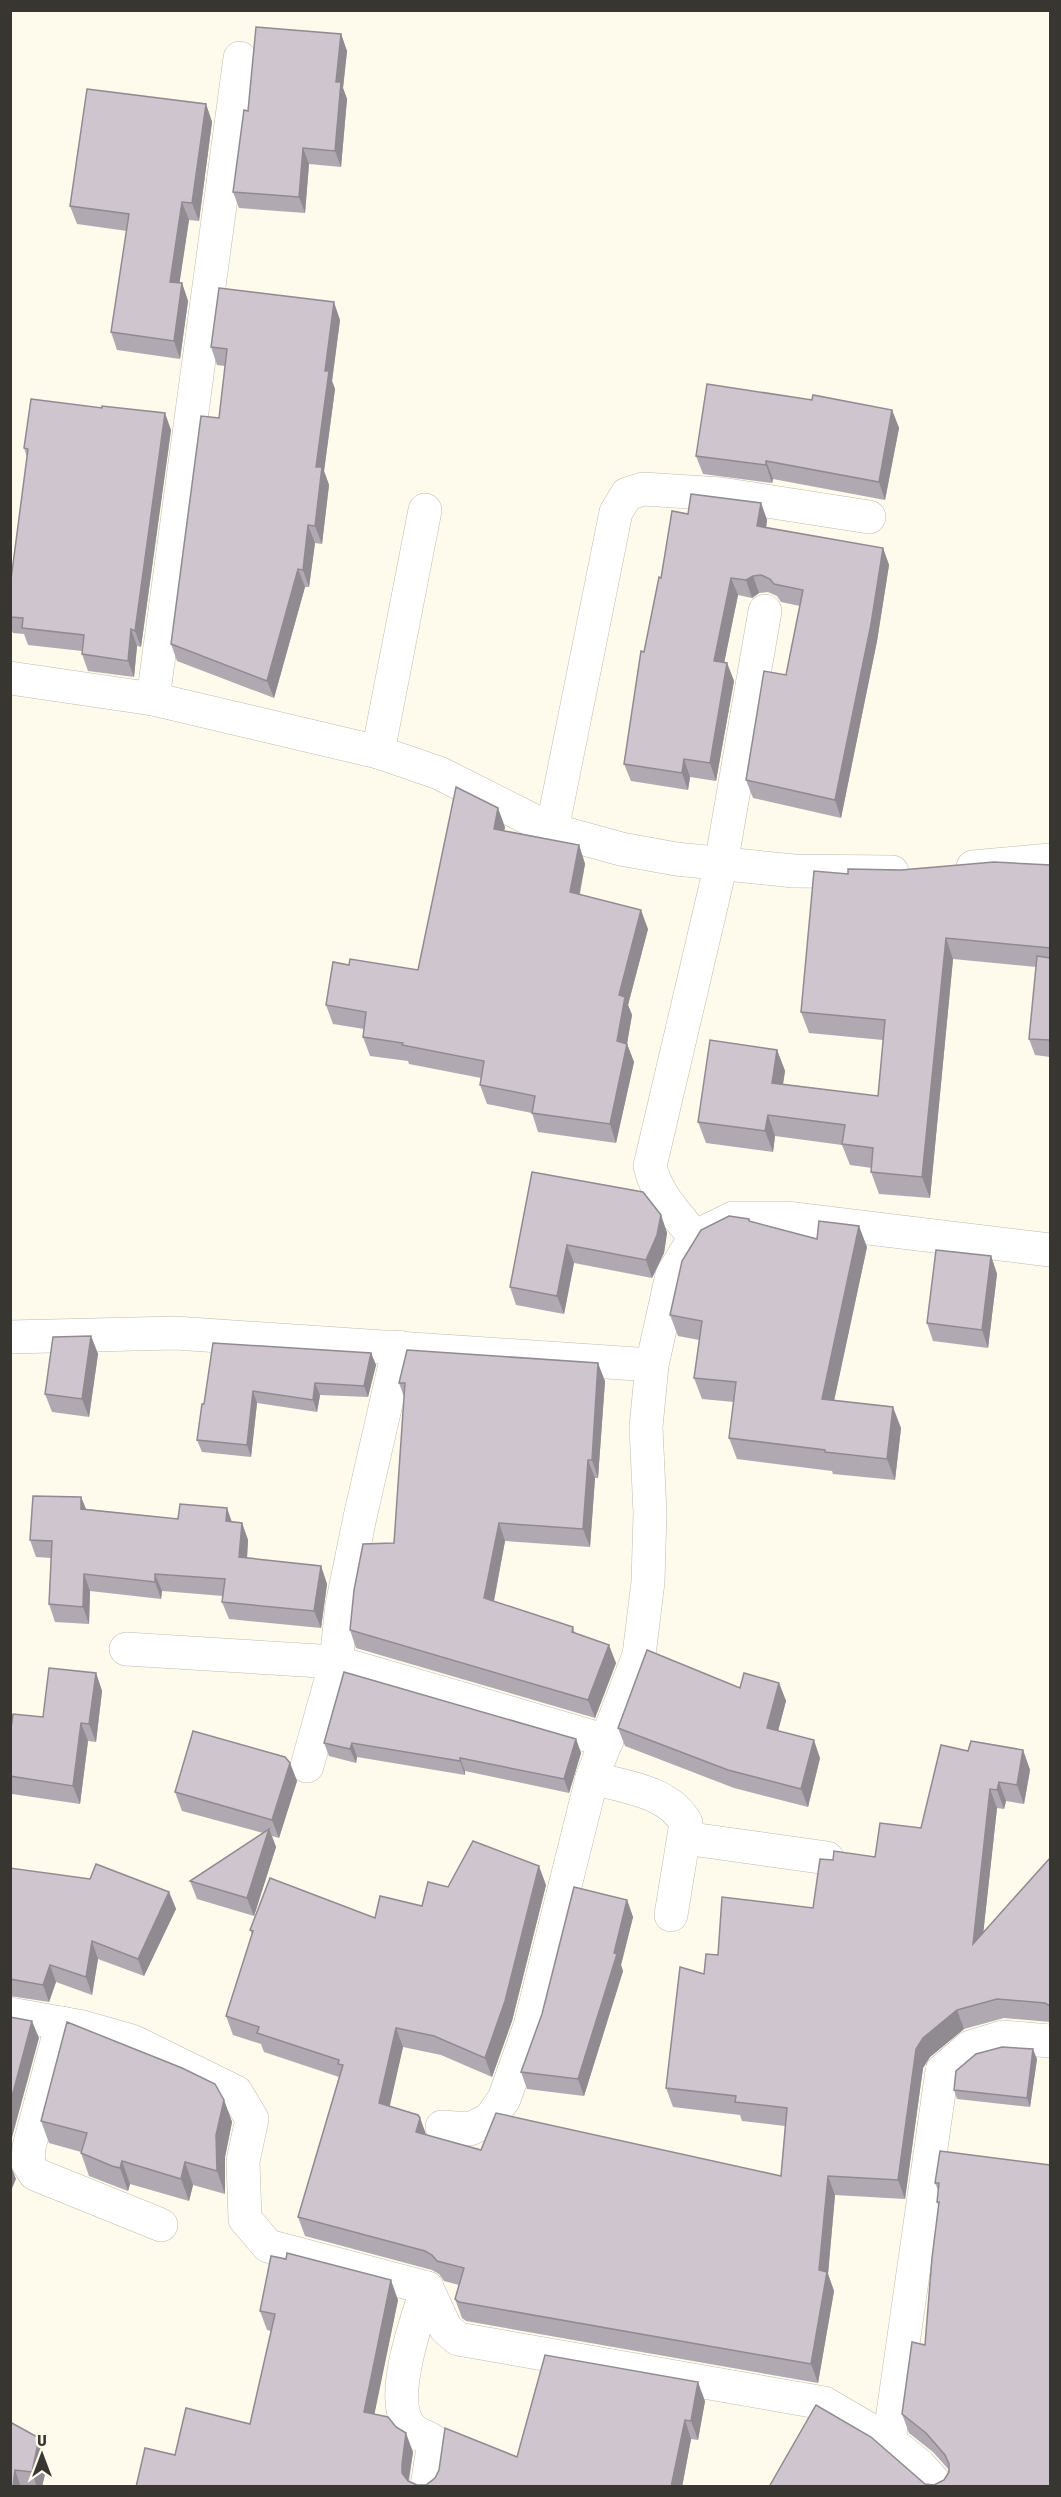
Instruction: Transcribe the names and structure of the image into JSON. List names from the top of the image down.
{
  "north": "top"
}
